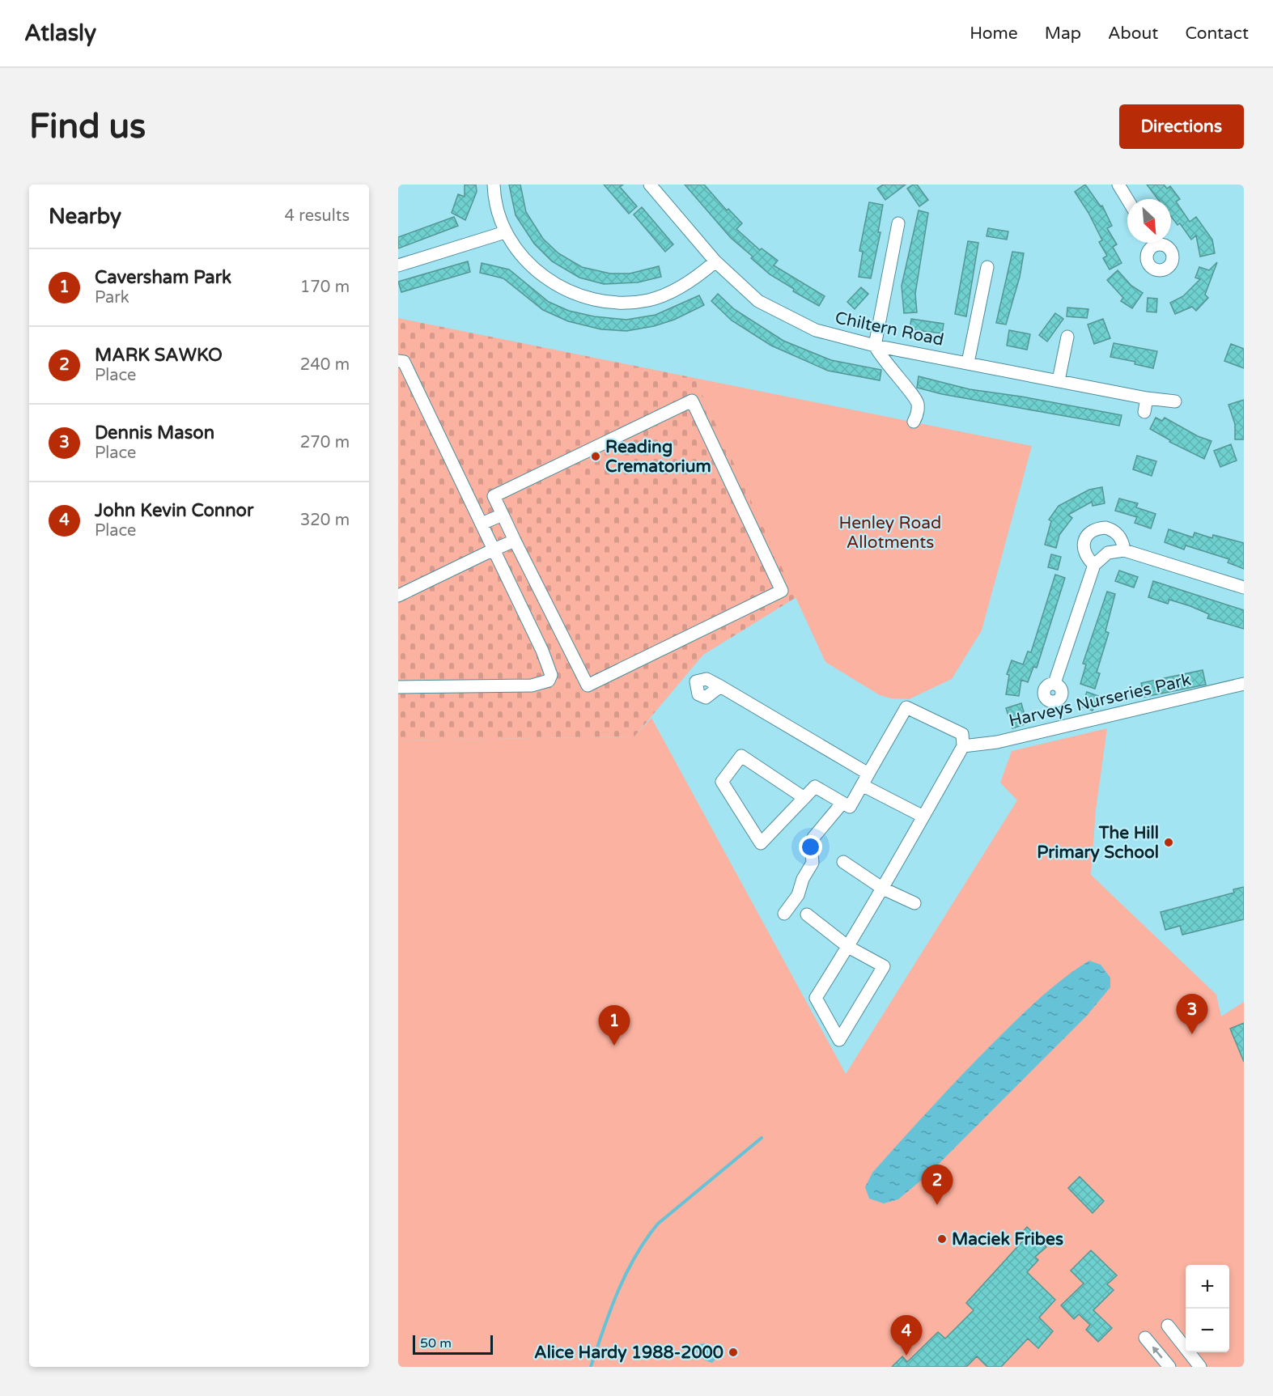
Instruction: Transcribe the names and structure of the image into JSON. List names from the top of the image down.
{
  "streets": {
    "street": ["Chiltern Road", "Harveys Nurseries Park"]
  },
  "parks": ["Henley Road Allotments"],
  "places": [
    "Reading Crematorium",
    "The Hill Primary School",
    "Maciek Fribes",
    "Alice Hardy 1988-2000"
  ],
  "scale_bar": "50 m",
  "north": "bottom right",
  "page": {
    "header": "Atlasly",
    "nav": [
      "Home",
      "Map",
      "About",
      "Contact"
    ],
    "buttons": "Directions",
    "title": "Find us",
    "heading": ["Nearby", "4 results"],
    "list": [
      {
        "mark": "1",
        "name": "Caversham Park",
        "note": "Park",
        "value": "170 m"
      },
      {
        "mark": "2",
        "name": "MARK SAWKO",
        "note": "Place",
        "value": "240 m"
      },
      {
        "mark": "3",
        "name": "Dennis Mason",
        "note": "Place",
        "value": "270 m"
      },
      {
        "mark": "4",
        "name": "John Kevin Connor",
        "note": "Place",
        "value": "320 m"
      }
    ],
    "pins": [
      "3",
      "1",
      "2",
      "4"
    ],
    "map_buttons": ["+", "−"],
    "scale": "50 m"
  }
}
